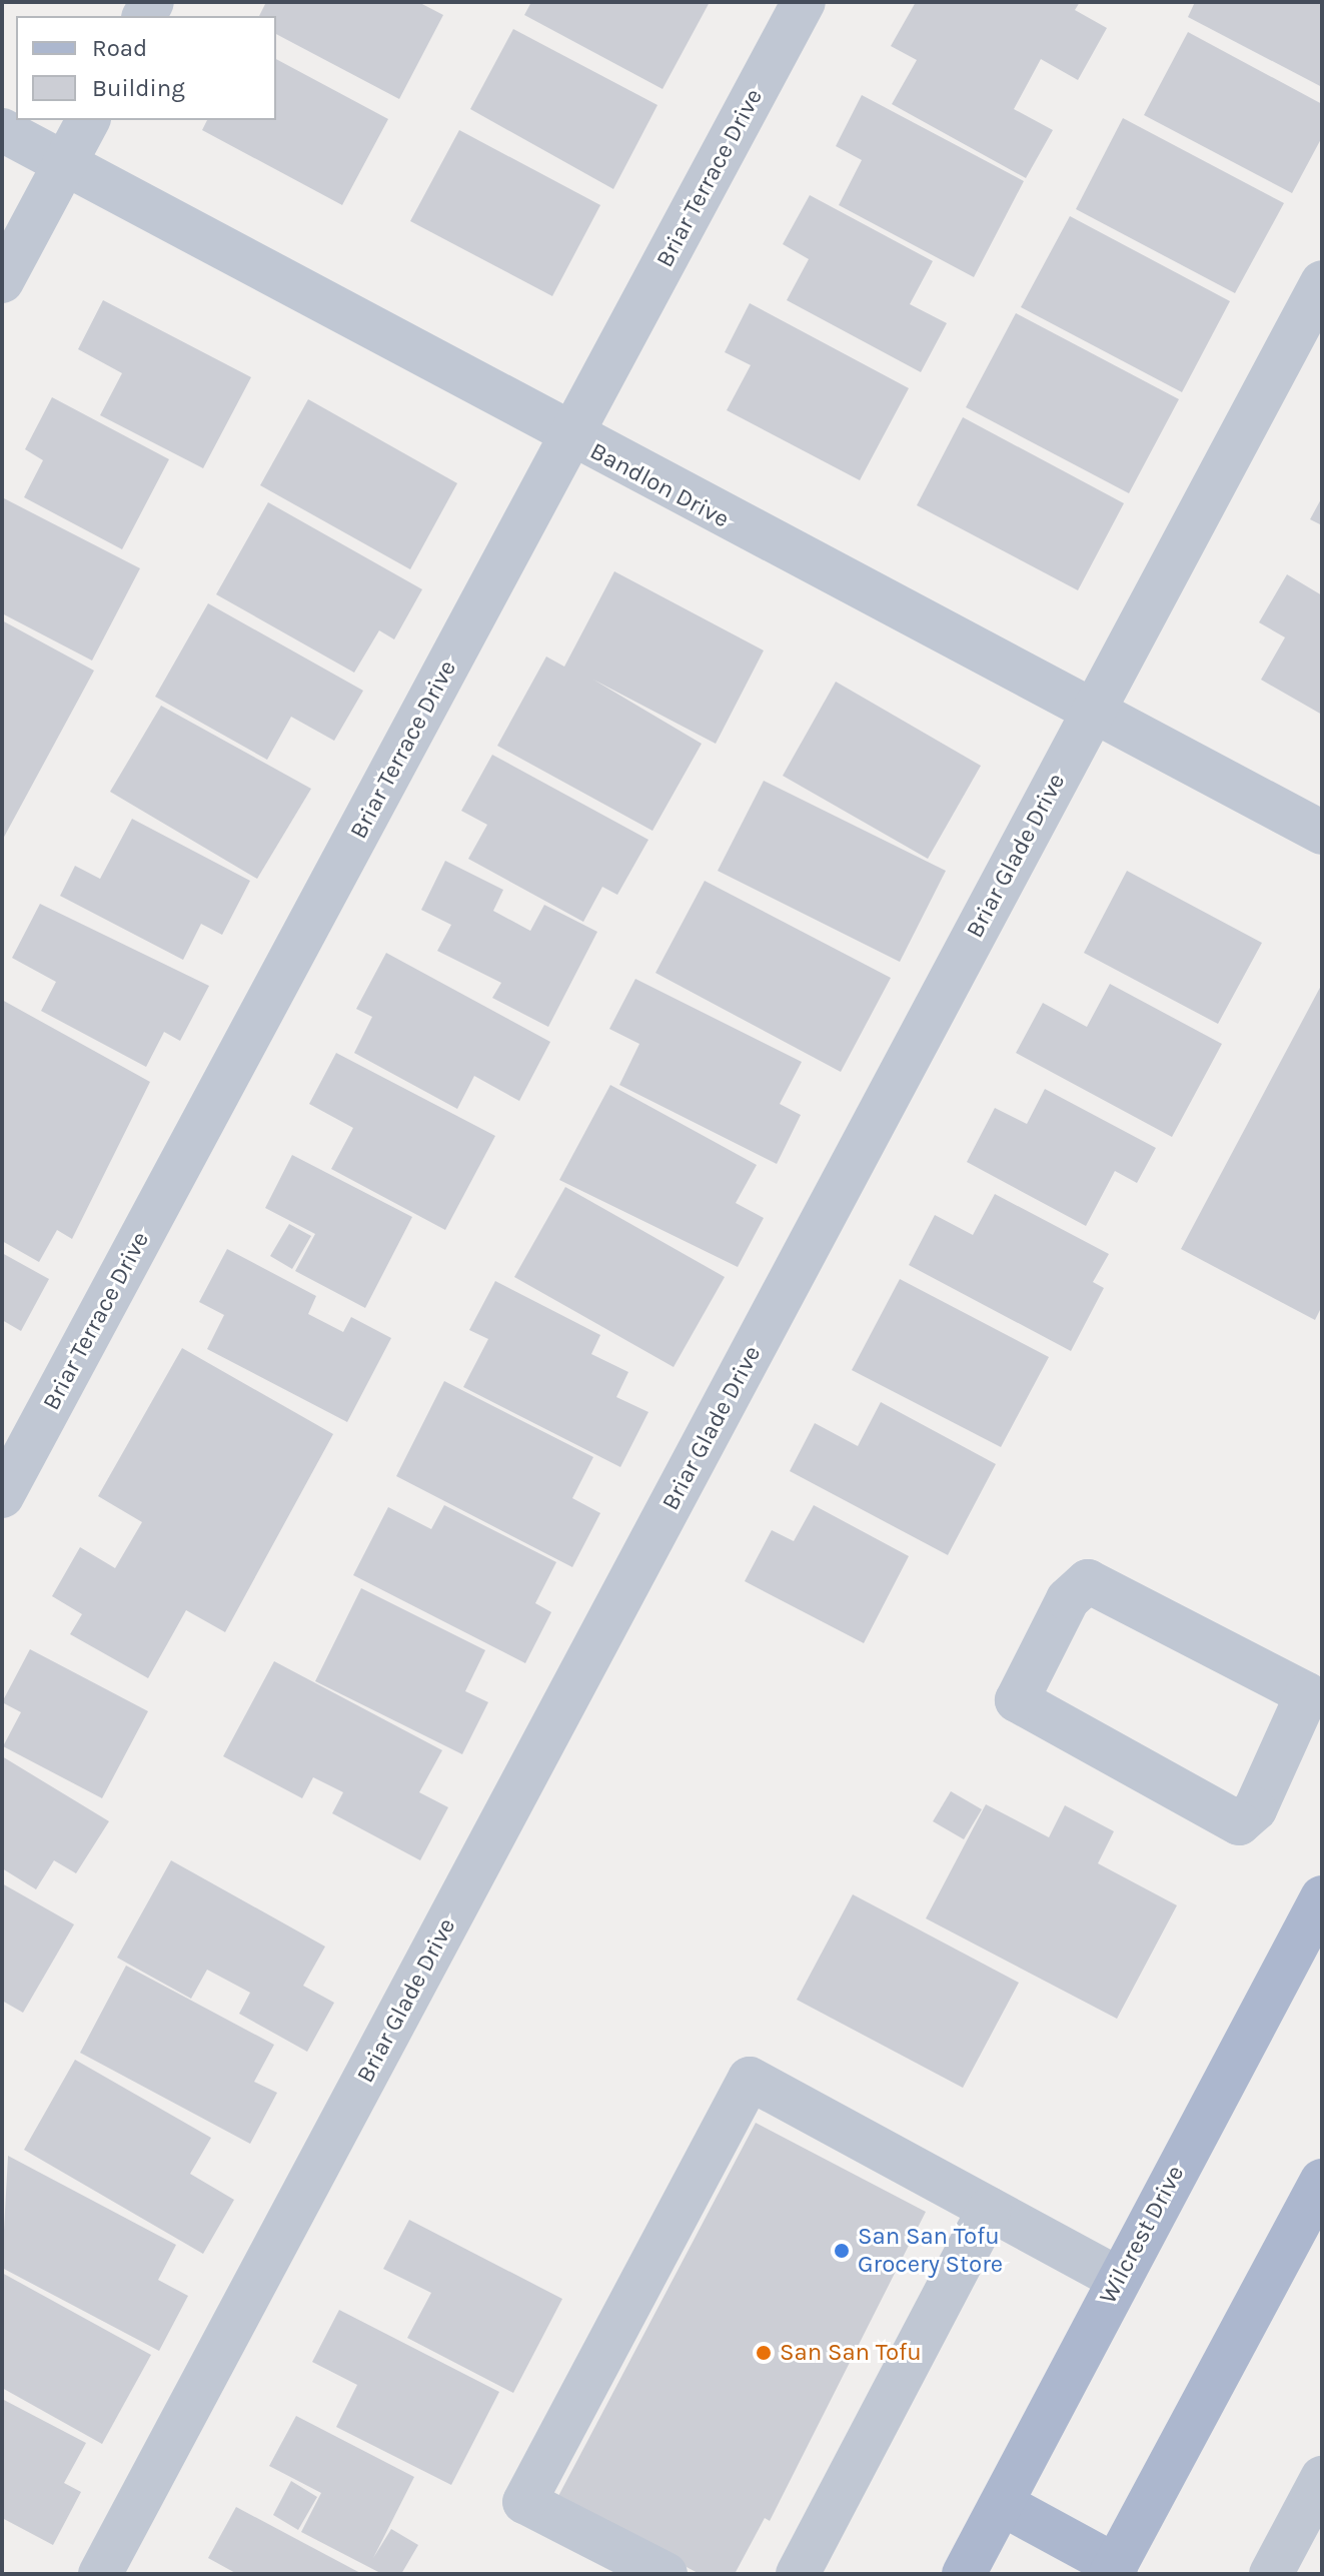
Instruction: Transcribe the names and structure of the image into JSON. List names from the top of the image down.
{
  "streets": {
    "main road": ["Wilcrest Drive"],
    "street": ["Briar Terrace Drive", "Bandlon Drive", "Briar Glade Drive"]
  },
  "crossings": [
    ["Briar Terrace Drive", "Bandlon Drive"],
    ["Bandlon Drive", "Briar Glade Drive"]
  ],
  "places": ["San San Tofu Grocery Store", "San San Tofu"],
  "legend": ["Road", "Building"]
}
